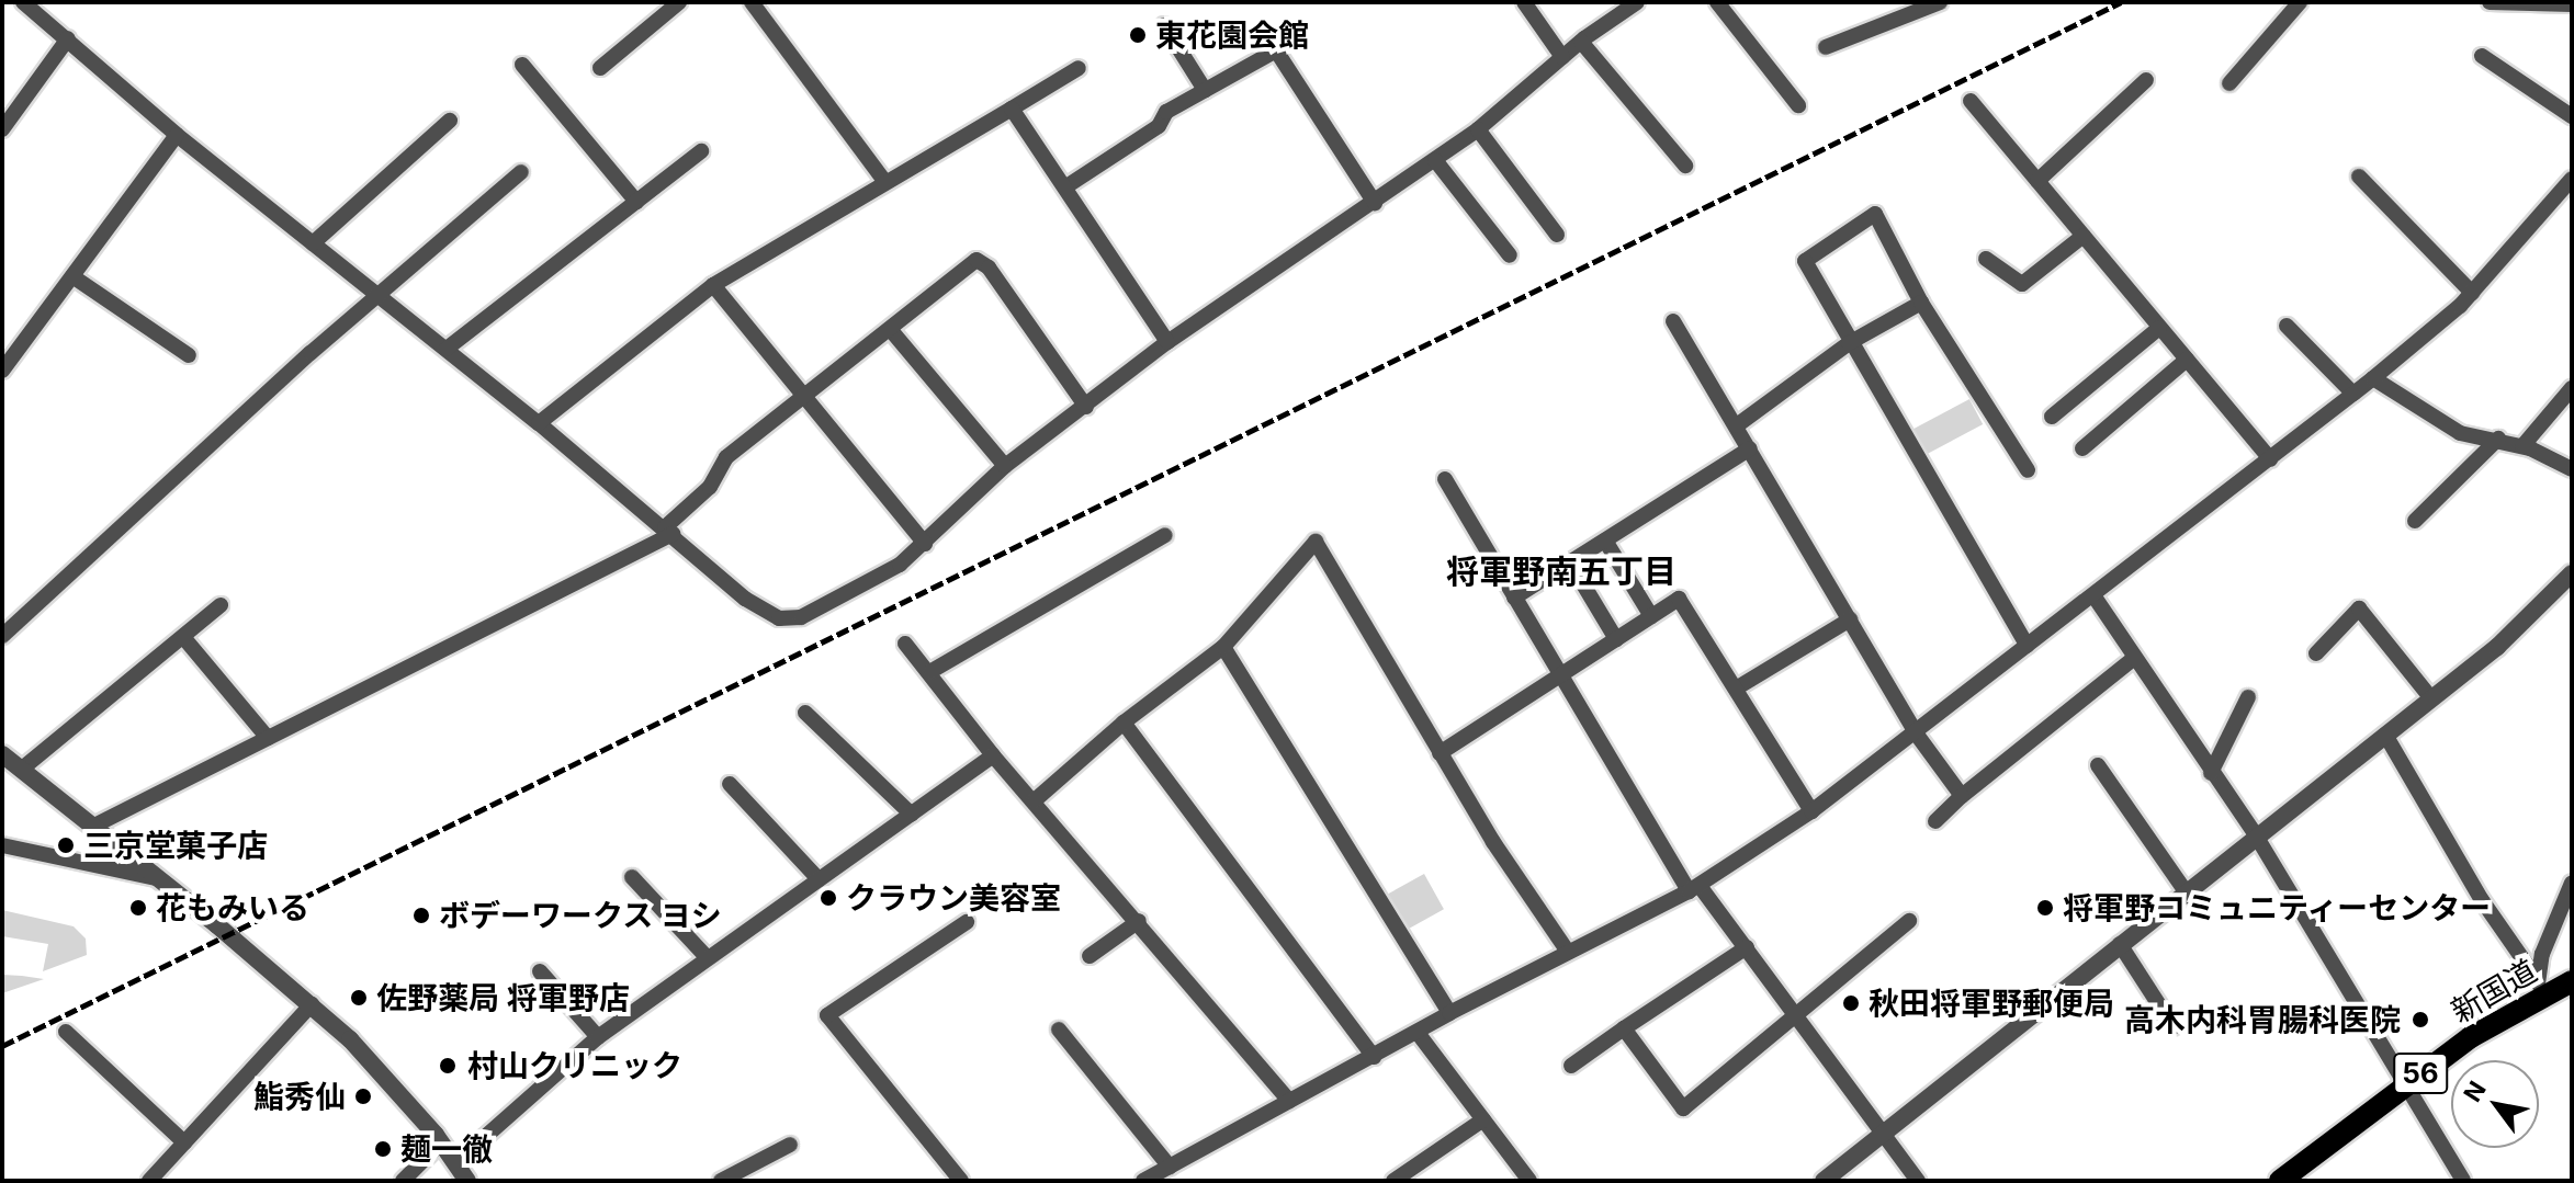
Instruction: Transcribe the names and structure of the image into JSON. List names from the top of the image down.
{
  "streets": {
    "main road": ["新国道", "56"]
  },
  "districts": ["将軍野南五丁目"],
  "places": [
    "東花園会館",
    "三京堂菓子店",
    "クラウン美容室",
    "花もみいる",
    "将軍野コミュニティーセンター",
    "ボデーワークス ヨシ",
    "佐野薬局 将軍野店",
    "秋田将軍野郵便局",
    "高木内科胃腸科医院",
    "村山クリニック",
    "鮨秀仙",
    "麺一徹"
  ],
  "north": "top left"
}
